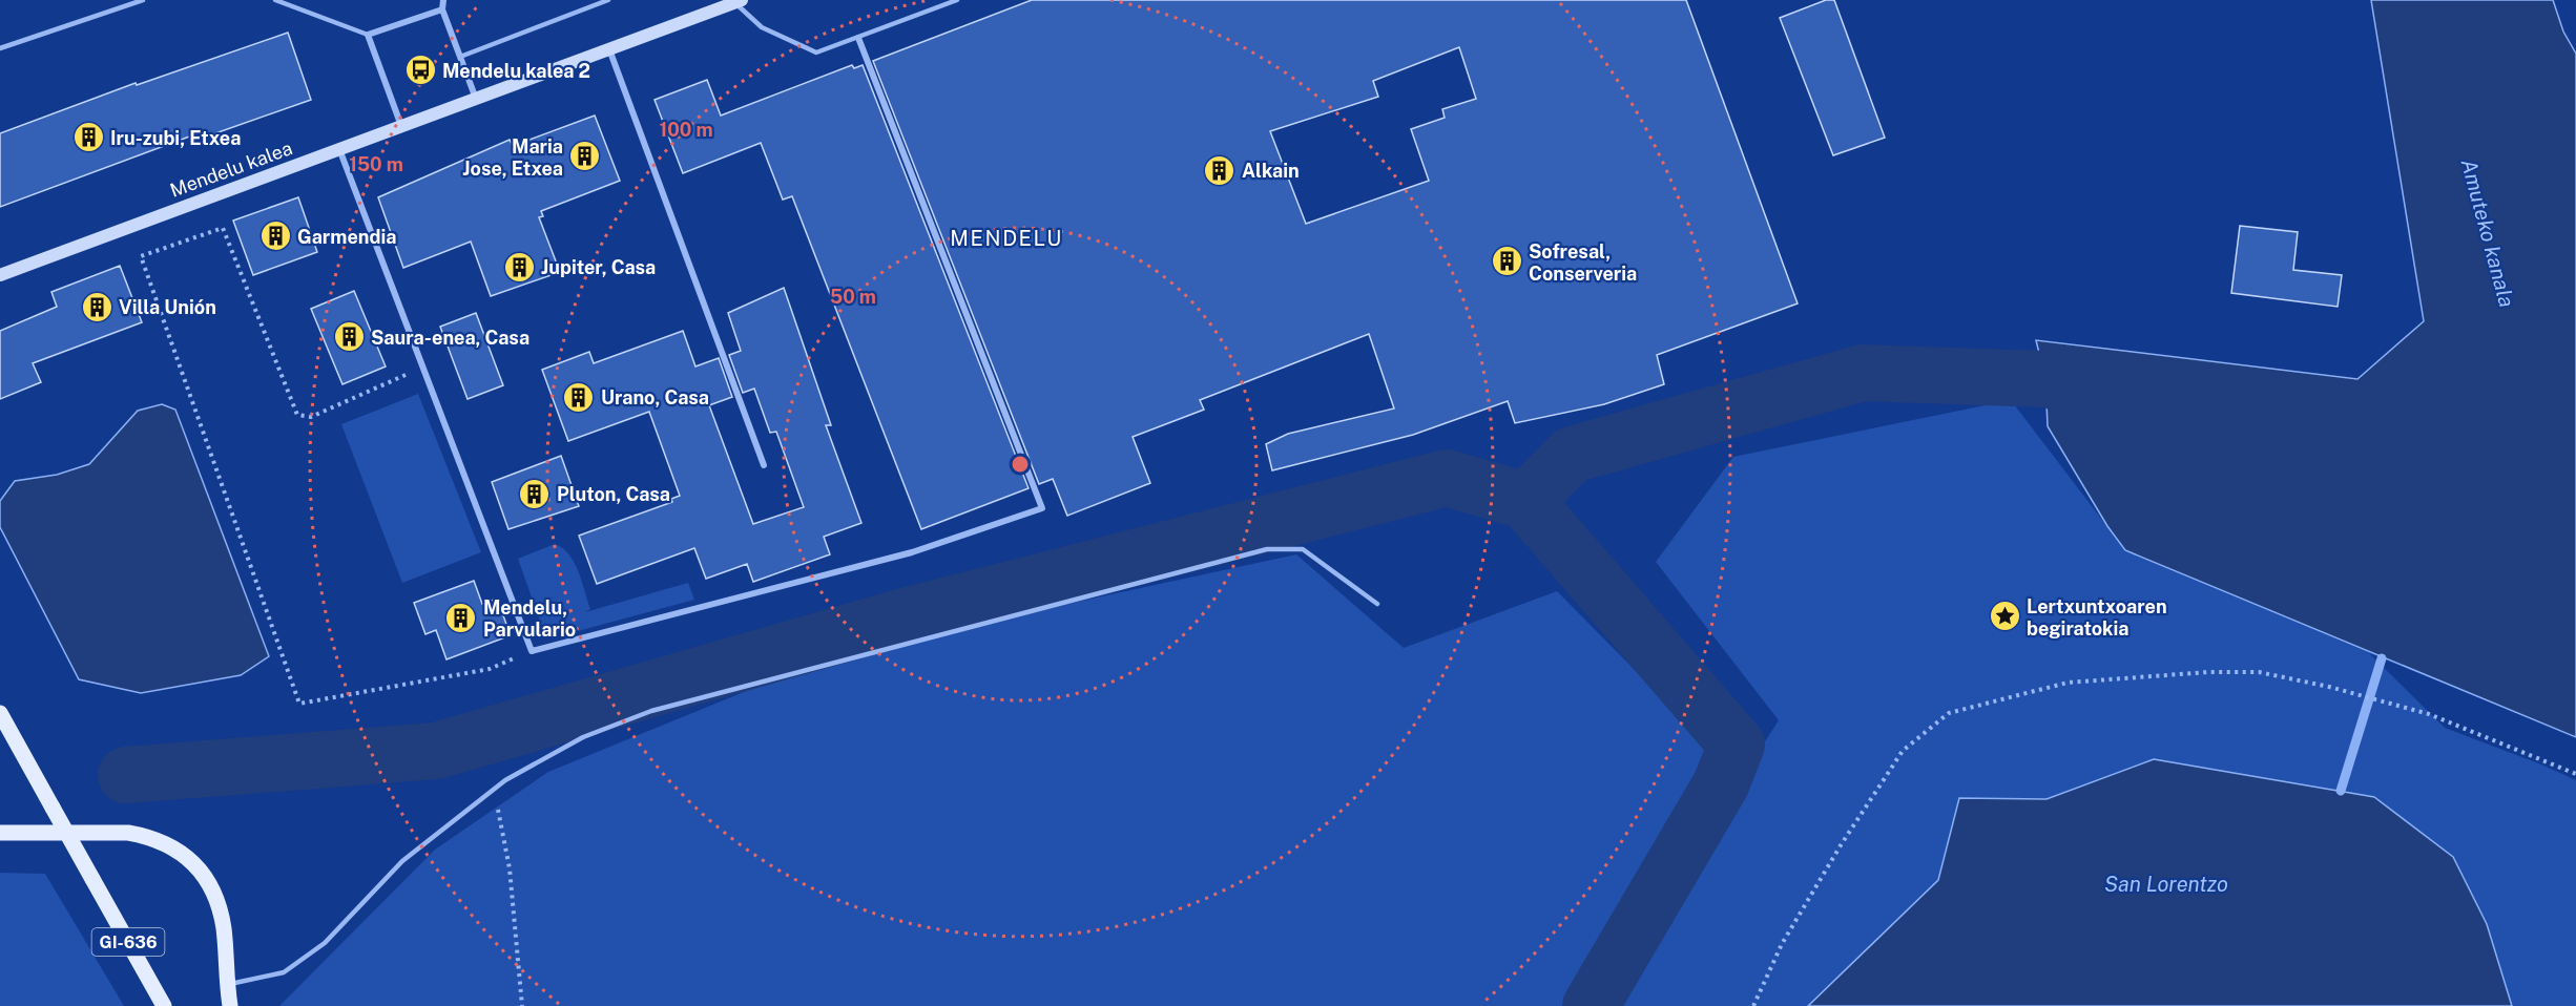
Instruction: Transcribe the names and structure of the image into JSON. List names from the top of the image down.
{
  "streets": {
    "main road": ["Mendelu kalea", "GI-636"]
  },
  "districts": ["MENDELU"],
  "water": ["Amuteko kanala", "San Lorentzo"],
  "places": {
    "bus stop": ["Mendelu kalea 2"],
    "building": [
      "Iru-zubi, Etxea",
      "Maria Jose, Etxea",
      "Alkain",
      "Garmendia",
      "Sofresal, Conserveria",
      "Jupiter, Casa",
      "Villa Unión",
      "Saura-enea, Casa",
      "Urano, Casa",
      "Pluton, Casa",
      "Mendelu, Parvulario"
    ],
    "place": ["Lertxuntxoaren begiratokia"]
  },
  "rings": ["100 m", "150 m", "50 m"]
}
